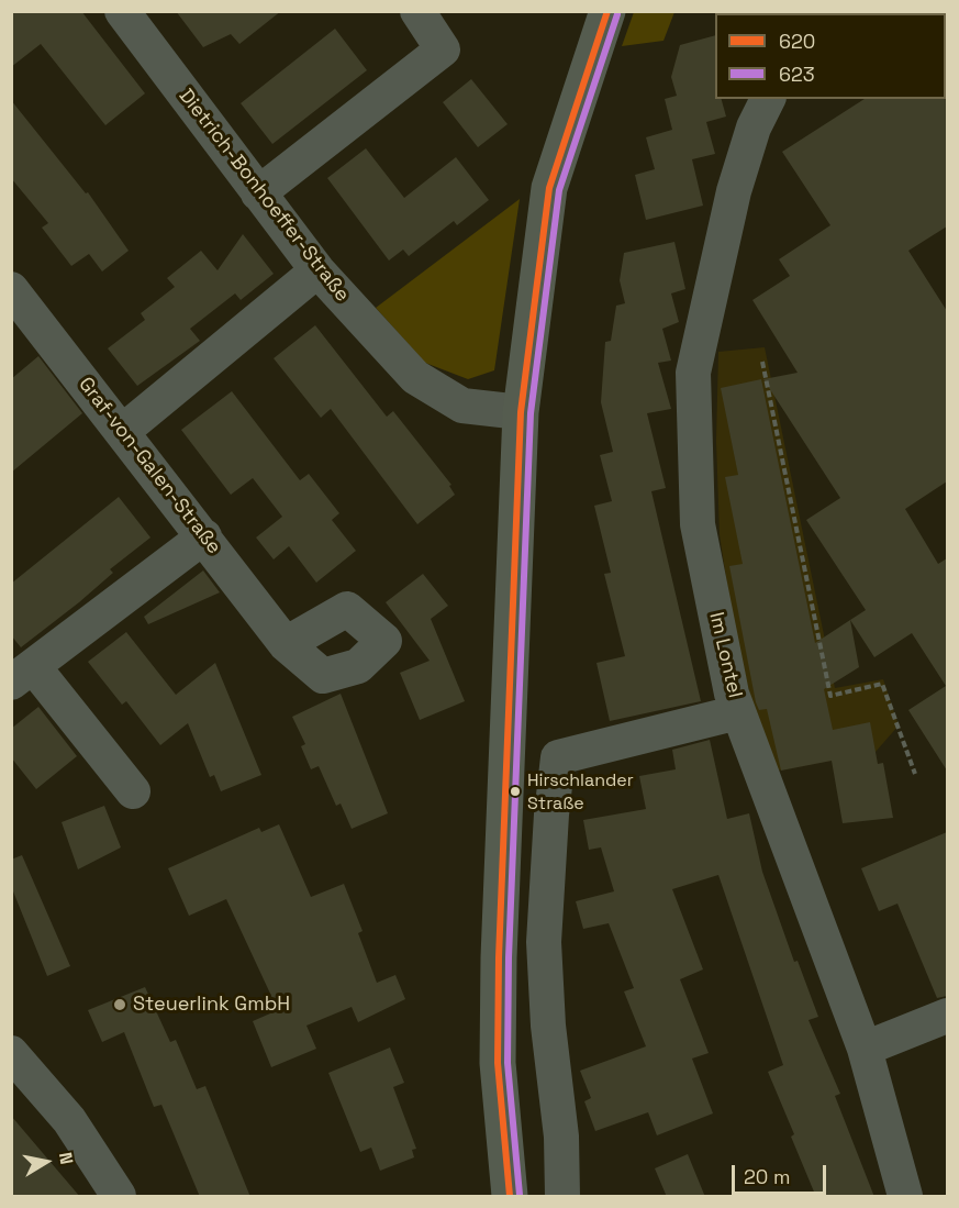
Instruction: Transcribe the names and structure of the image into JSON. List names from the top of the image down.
{
  "streets": {
    "street": ["Dietrich-Bonhoeffer-Straße", "Graf-von-Galen-Straße", "Im Lontel"]
  },
  "places": ["Hirschlander Straße", "Steuerlink GmbH"],
  "lines": ["transit line 620", "transit line 623"],
  "legend": ["620", "623"],
  "scale_bar": "20 m",
  "north": "right"
}
